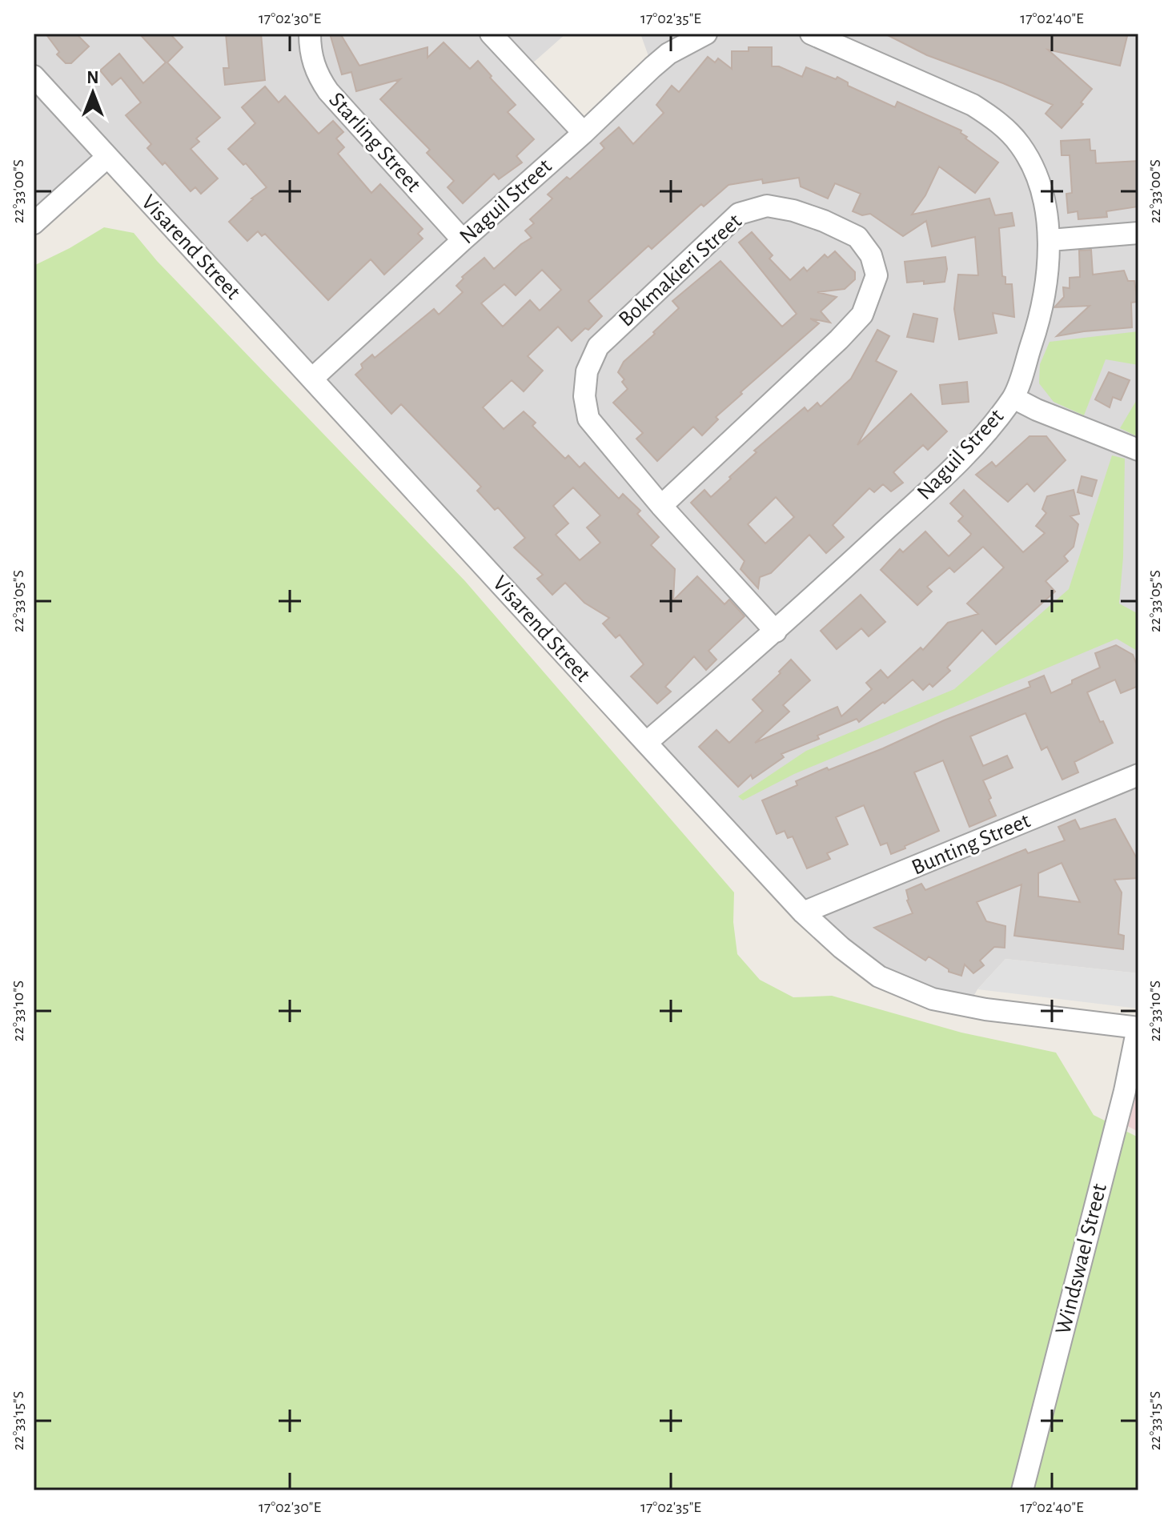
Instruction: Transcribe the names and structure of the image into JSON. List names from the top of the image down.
{
  "streets": {
    "street": [
      "Starling Street",
      "Naguil Street",
      "Visarend Street",
      "Bokmakieri Street",
      "Bunting Street",
      "Windswael Street"
    ]
  },
  "crossings": [
    ["Starling Street", "Naguil Street"],
    ["Naguil Street", "Visarend Street"],
    ["Naguil Street", "Bokmakieri Street"],
    ["Visarend Street", "Bunting Street"],
    ["Visarend Street", "Windswael Street"]
  ],
  "north": "top",
  "coordinates": [
    "17°02'30\"E",
    "17°02'35\"E",
    "17°02'40\"E",
    "22°33'00\"S",
    "22°33'05\"S",
    "22°33'10\"S",
    "22°33'15\"S"
  ]
}
